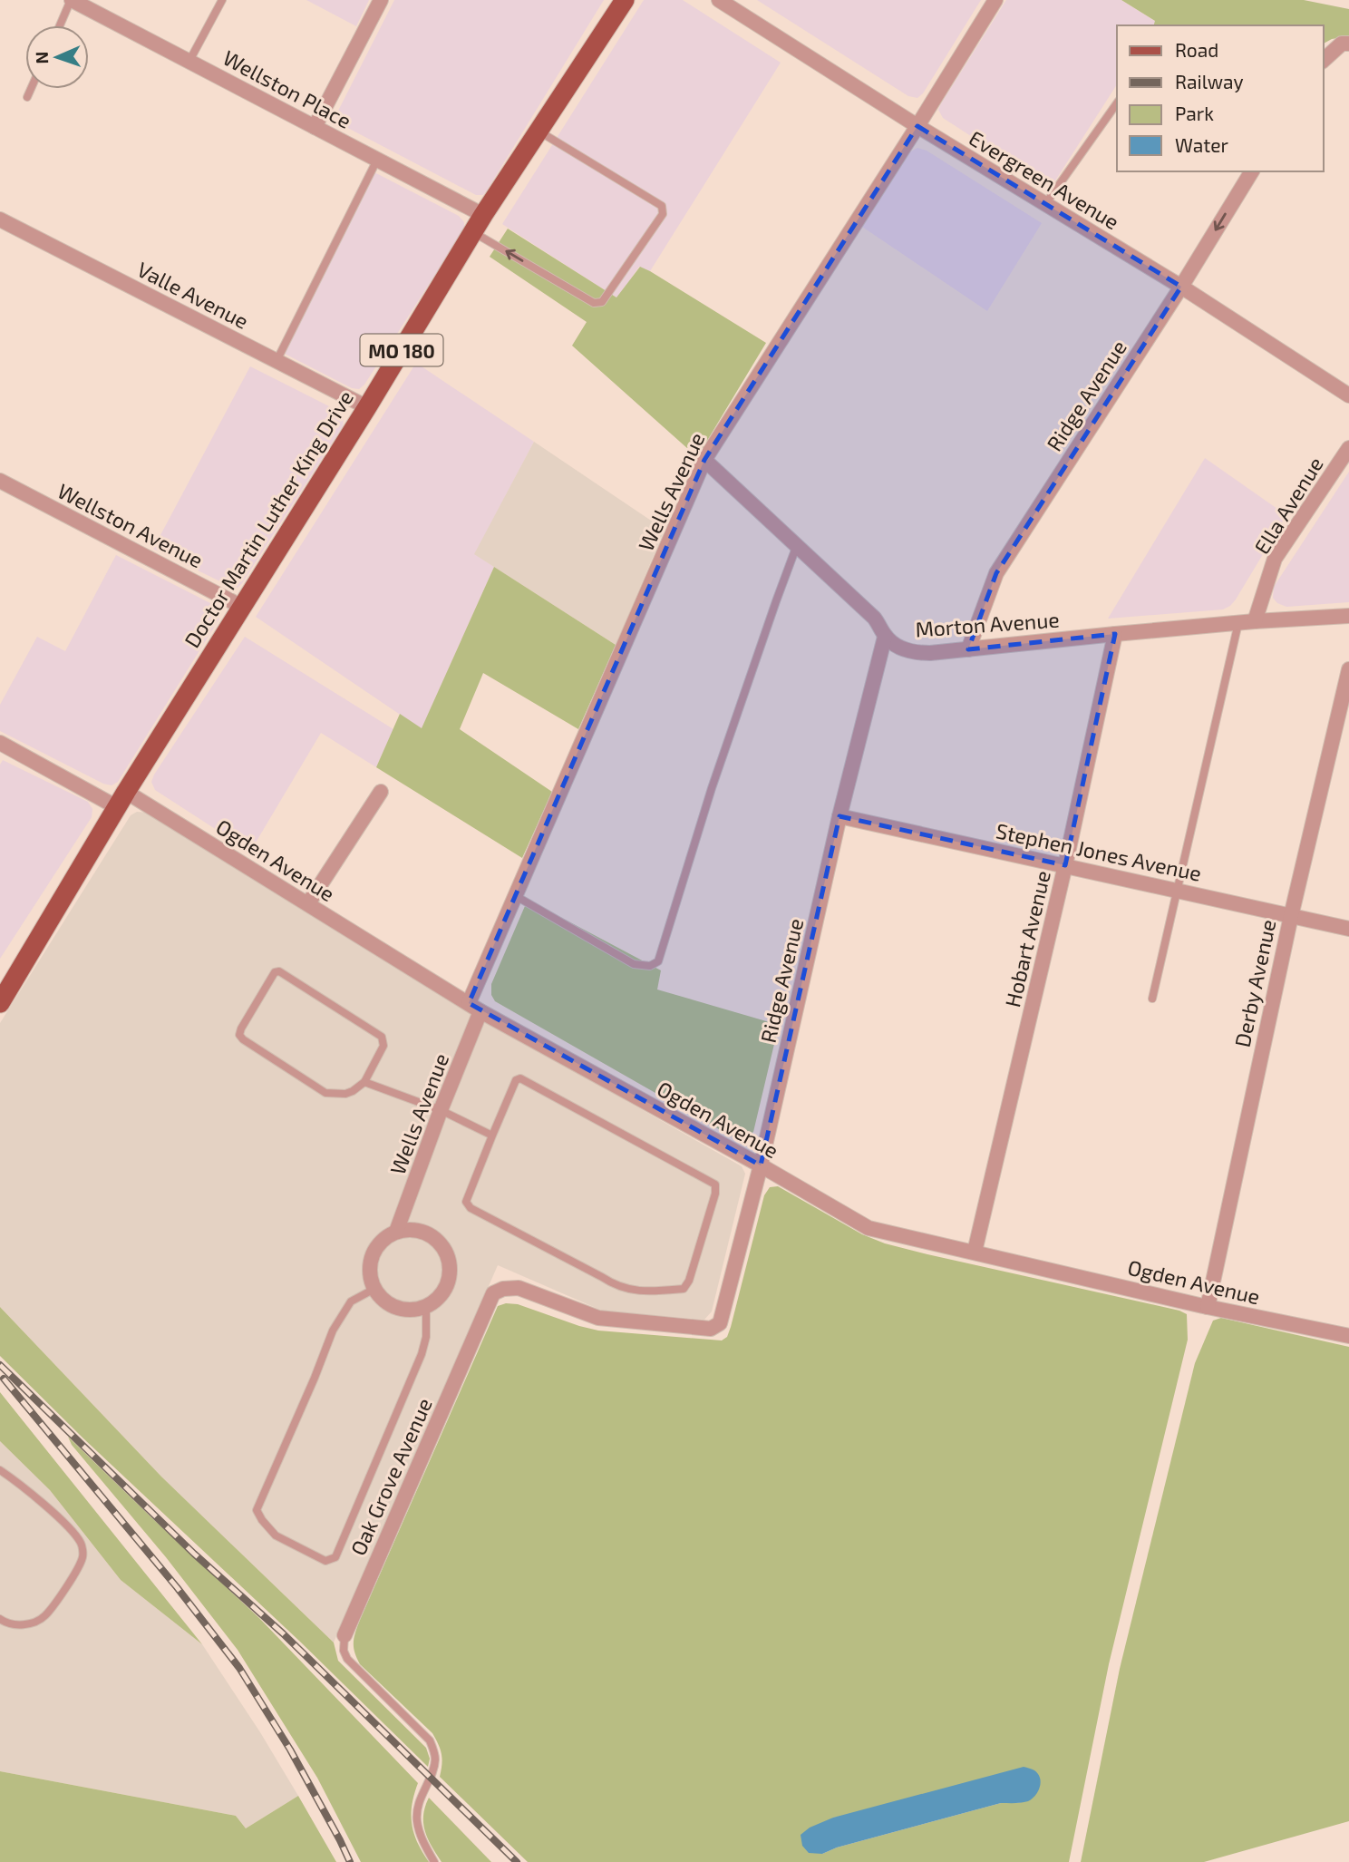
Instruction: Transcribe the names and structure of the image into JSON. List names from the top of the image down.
{
  "streets": {
    "main road": ["MO 180", "Doctor Martin Luther King Drive"],
    "street": [
      "Wellston Place",
      "Evergreen Avenue",
      "Valle Avenue",
      "Ridge Avenue",
      "Wells Avenue",
      "Ella Avenue",
      "Wellston Avenue",
      "Morton Avenue",
      "Stephen Jones Avenue",
      "Ogden Avenue",
      "Hobart Avenue",
      "Derby Avenue",
      "Oak Grove Avenue"
    ]
  },
  "crossings": [
    ["Wellston Place", "Doctor Martin Luther King Drive"],
    ["Evergreen Avenue", "Ridge Avenue"],
    ["Evergreen Avenue", "Wells Avenue"],
    ["Valle Avenue", "Doctor Martin Luther King Drive"],
    ["Ridge Avenue", "Morton Avenue"],
    ["Ridge Avenue", "Stephen Jones Avenue"],
    ["Ridge Avenue", "Ogden Avenue"],
    ["Ridge Avenue", "Oak Grove Avenue"],
    ["Wells Avenue", "Morton Avenue"],
    ["Wells Avenue", "Ogden Avenue"],
    ["Ella Avenue", "Morton Avenue"],
    ["Doctor Martin Luther King Drive", "Wellston Avenue"],
    ["Doctor Martin Luther King Drive", "Ogden Avenue"],
    ["Morton Avenue", "Hobart Avenue"],
    ["Stephen Jones Avenue", "Hobart Avenue"],
    ["Stephen Jones Avenue", "Derby Avenue"],
    ["Ogden Avenue", "Hobart Avenue"],
    ["Ogden Avenue", "Derby Avenue"]
  ],
  "legend": [
    "Road",
    "Railway",
    "Park",
    "Water"
  ],
  "north": "left"
}
